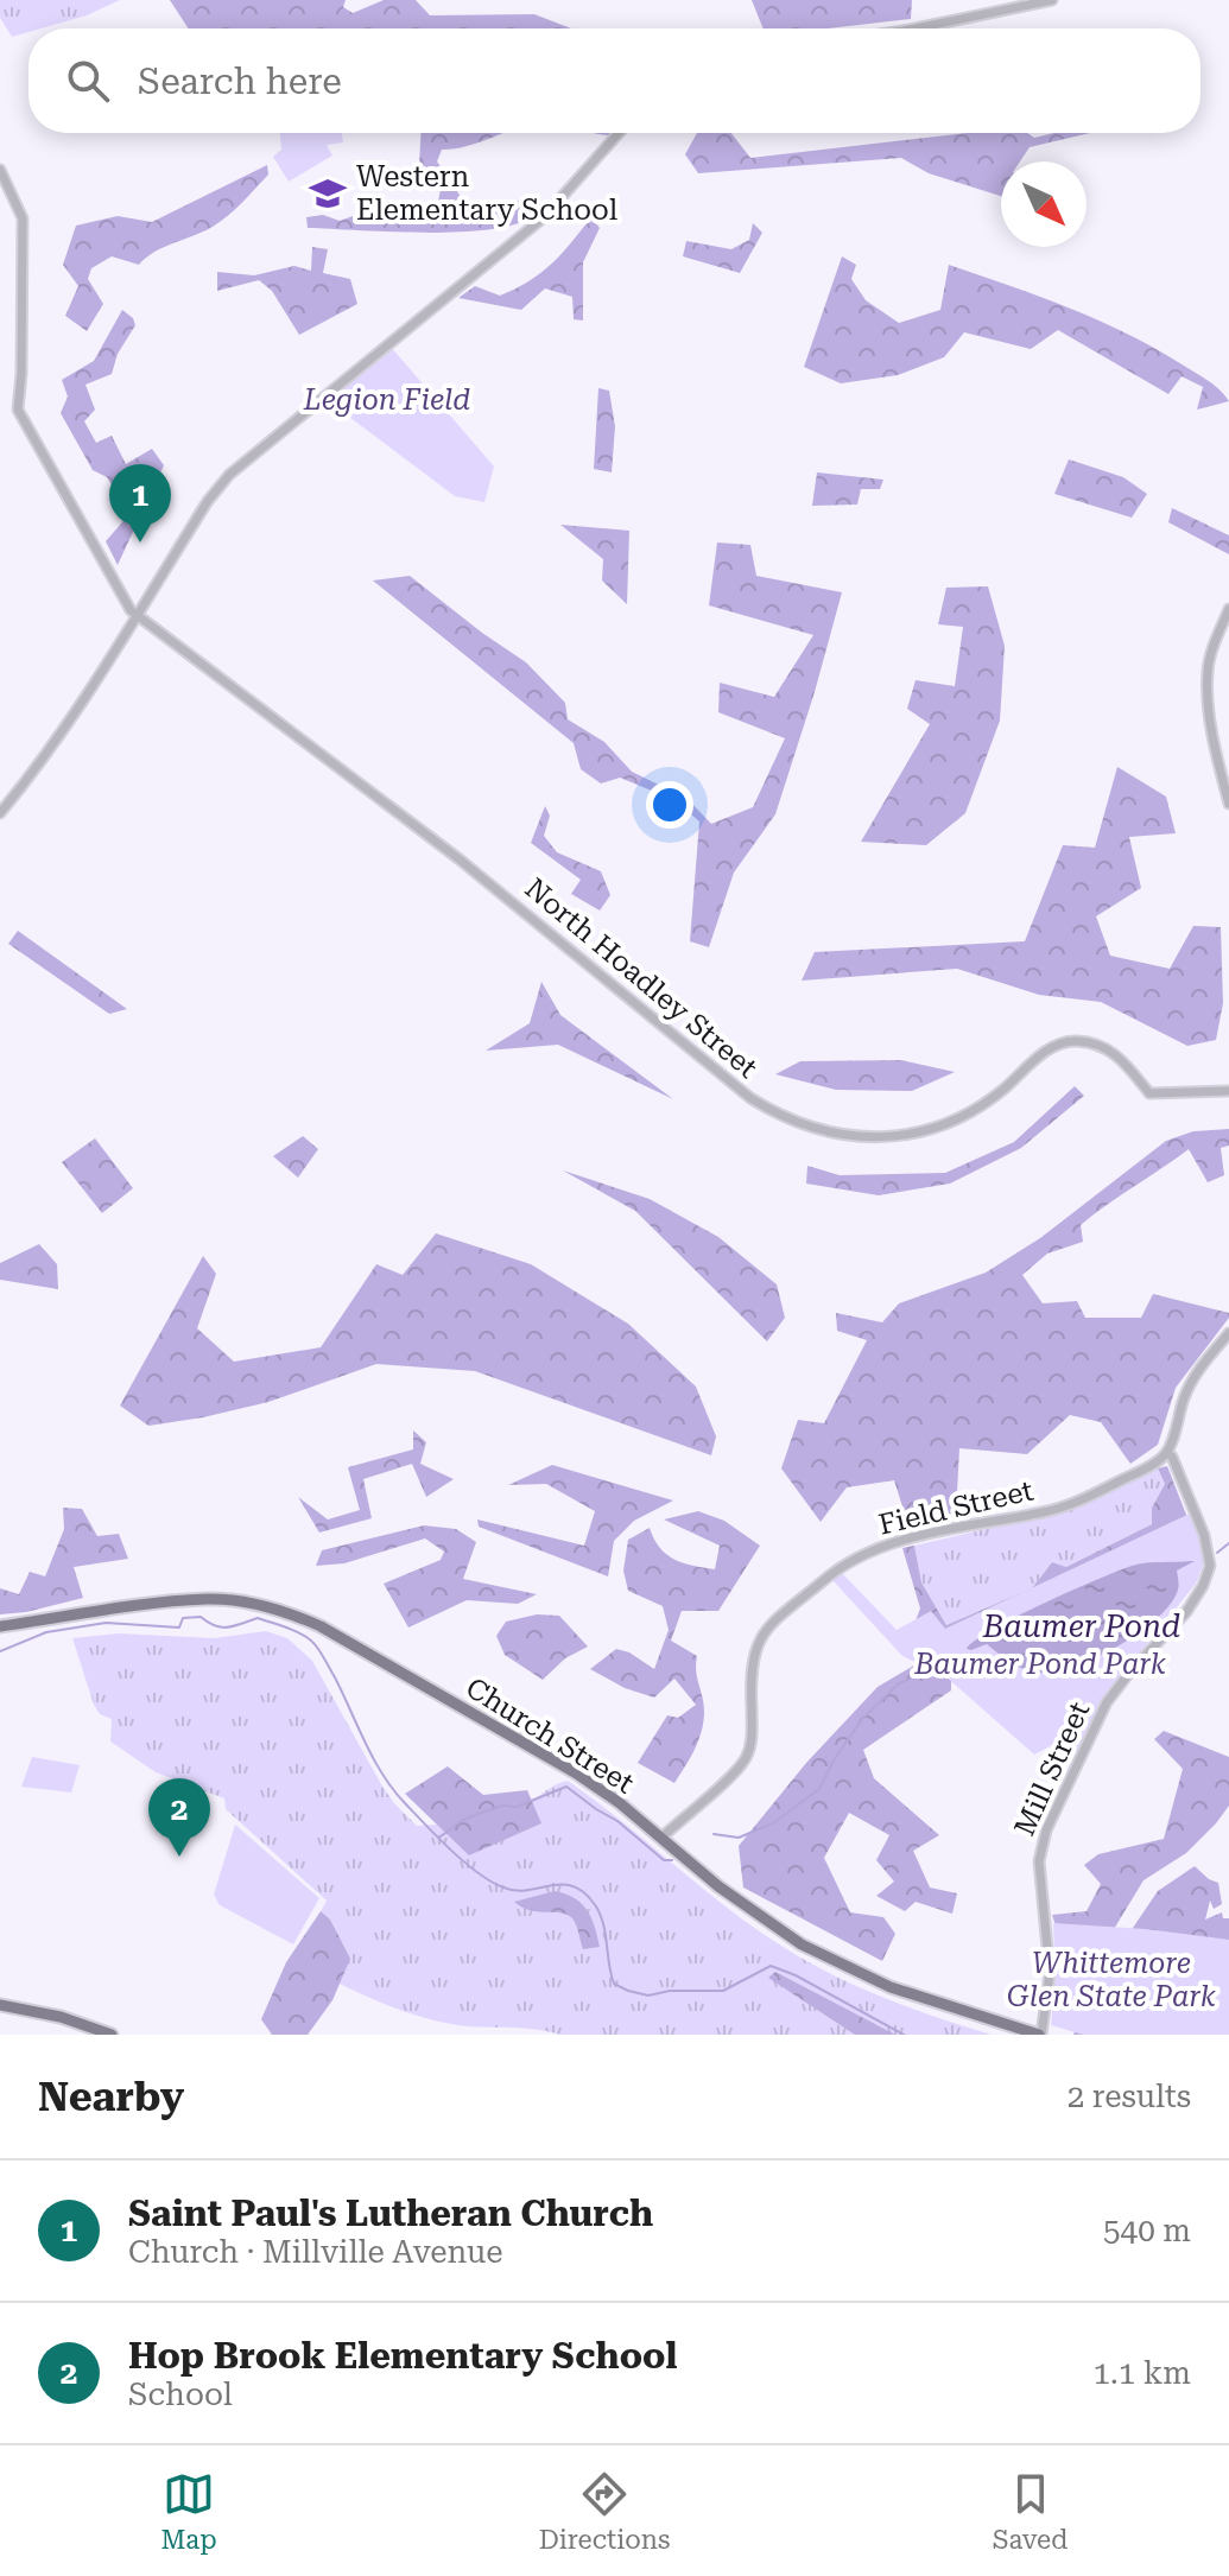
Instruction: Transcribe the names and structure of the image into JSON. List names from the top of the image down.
{
  "streets": {
    "main road": ["Church Street"],
    "street": ["North Hoadley Street", "Field Street", "Mill Street"]
  },
  "crossings": [
    ["Field Street", "Church Street"],
    ["Field Street", "Mill Street"],
    ["Church Street", "Mill Street"]
  ],
  "water": ["Baumer Pond"],
  "parks": ["Legion Field", "Baumer Pond Park", "Whittemore Glen State Park"],
  "places": {
    "school or university": ["Western Elementary School"]
  },
  "north": "bottom right",
  "page": {
    "search": "Search here",
    "pins": ["1", "2"],
    "heading": ["Nearby", "2 results"],
    "list": [
      {
        "mark": "1",
        "name": "Saint Paul's Lutheran Church",
        "note": "Church · Millville Avenue",
        "value": "540 m"
      },
      {
        "mark": "2",
        "name": "Hop Brook Elementary School",
        "note": "School",
        "value": "1.1 km"
      }
    ],
    "nav": ["Map", "Directions", "Saved"]
  }
}
